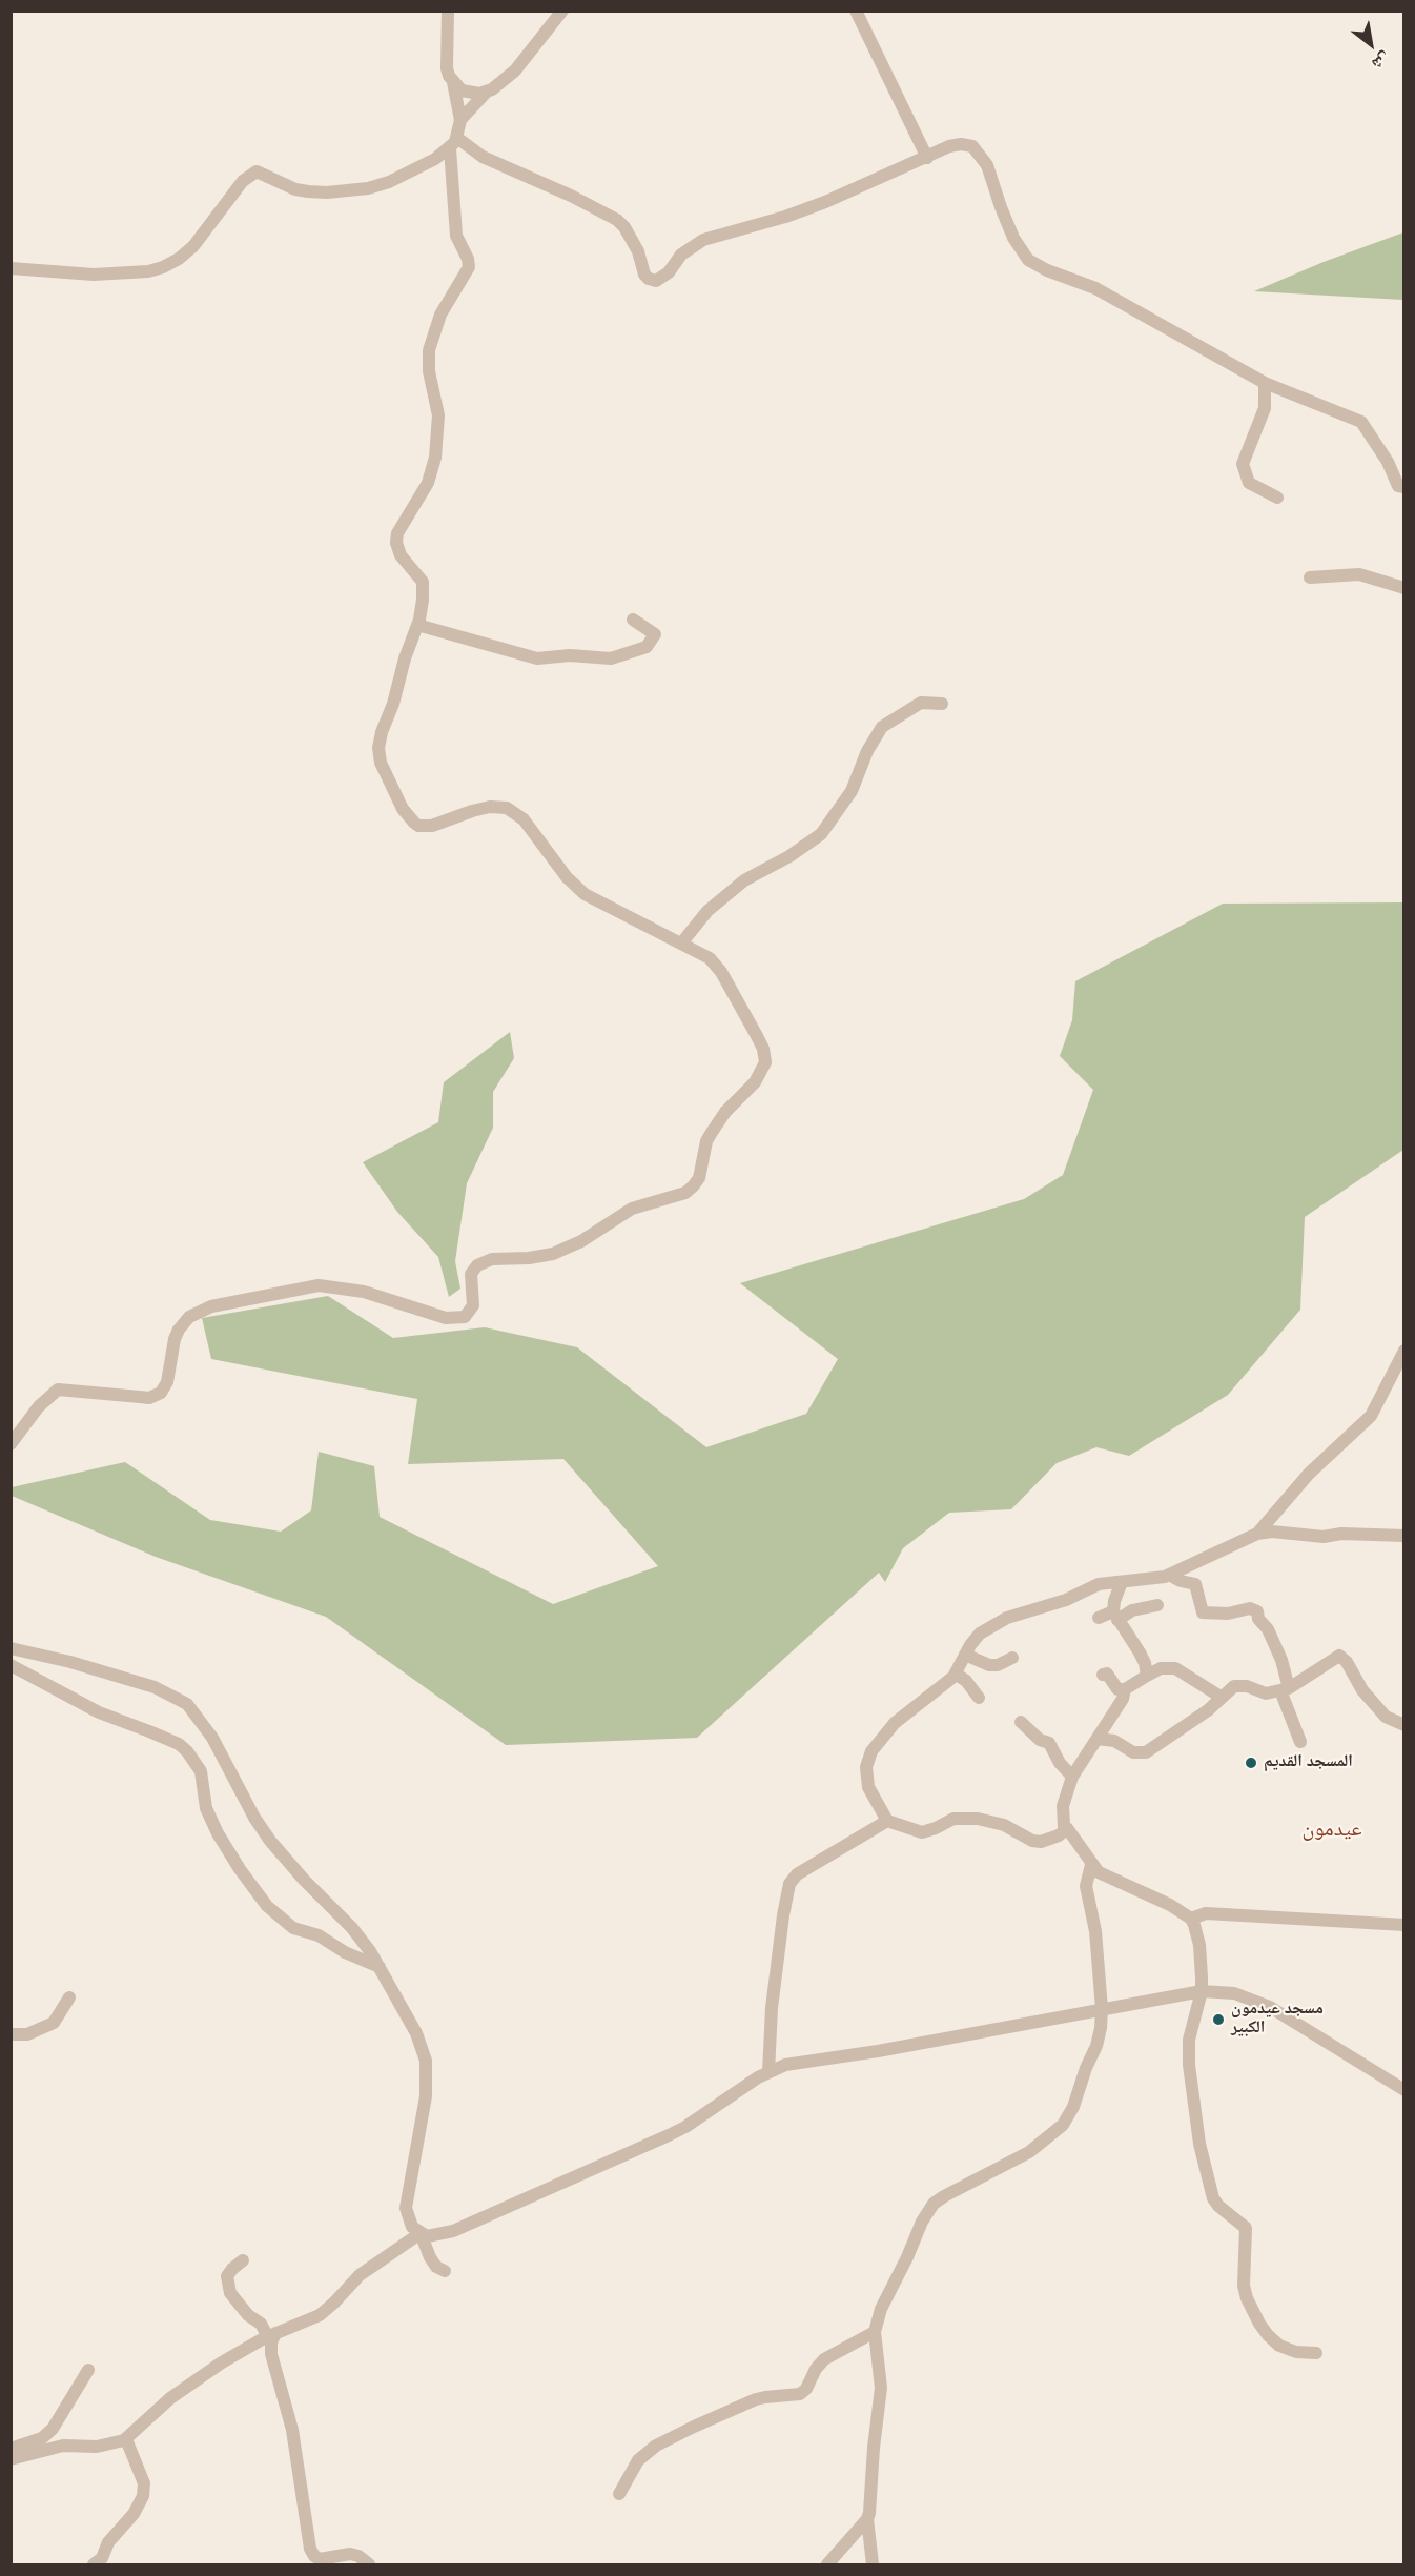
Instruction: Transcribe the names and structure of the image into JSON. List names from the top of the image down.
{
  "districts": ["عيدمون"],
  "places": ["المسجد القديم", "مسجد عيدمون الكبير"],
  "north": "bottom right"
}
